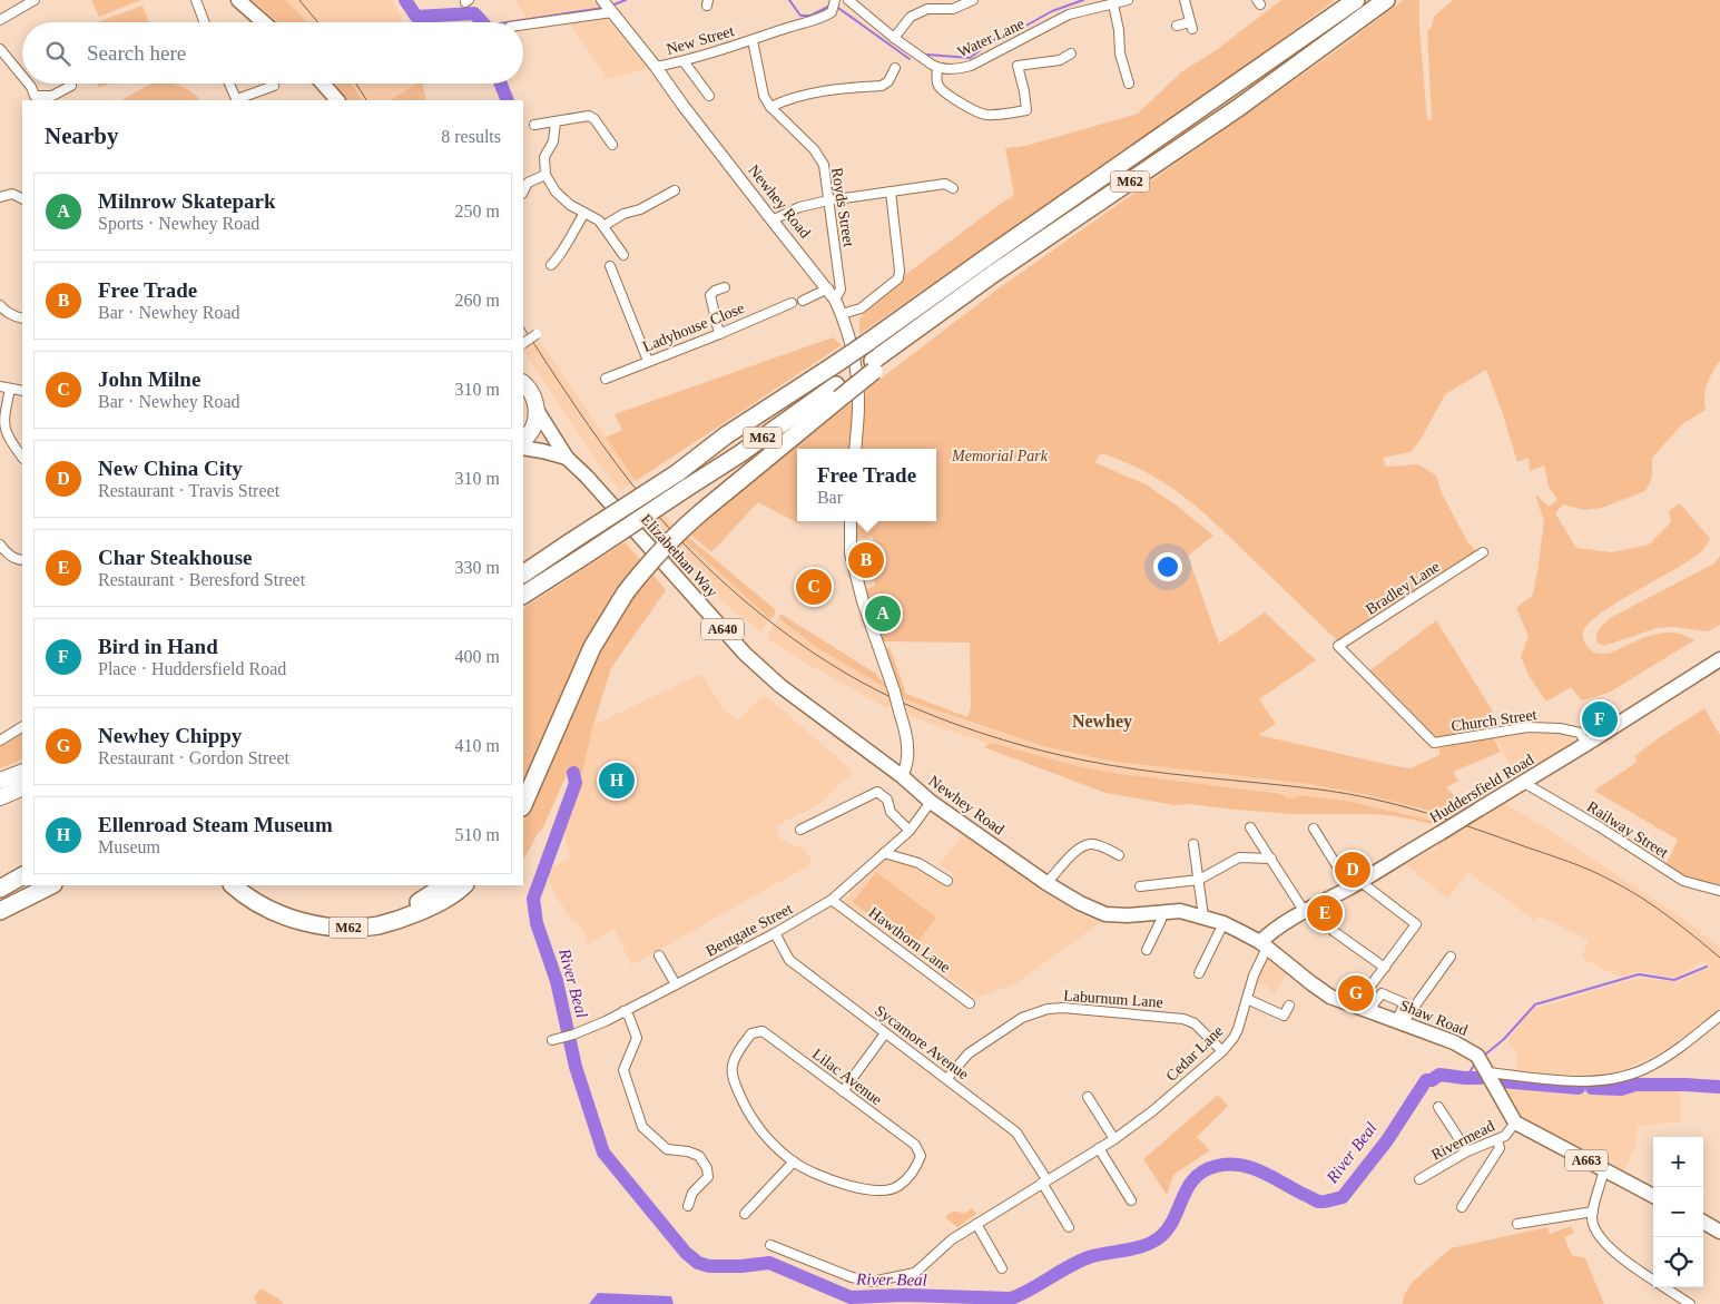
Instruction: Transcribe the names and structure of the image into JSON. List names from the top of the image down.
{
  "streets": {
    "highway": ["M62", "A640"],
    "main road": [
      "Newhey Road",
      "Elizabethan Way",
      "Huddersfield Road",
      "Shaw Road",
      "A663"
    ],
    "street": [
      "Water Lane",
      "New Street",
      "Royds Street",
      "Ladyhouse Close",
      "Bradley Lane",
      "Church Street",
      "Railway Street",
      "Bentgate Street",
      "Hawthorn Lane",
      "Laburnum Lane",
      "Sycamore Avenue",
      "Cedar Lane",
      "Lilac Avenue",
      "Rivermead"
    ]
  },
  "crossings": [
    ["New Street", "Newhey Road"],
    ["New Street", "Royds Street"],
    ["Newhey Road", "Royds Street"],
    ["Newhey Road", "Elizabethan Way"],
    ["Newhey Road", "Huddersfield Road"],
    ["Newhey Road", "Bentgate Street"],
    ["Newhey Road", "Shaw Road"],
    ["Newhey Road", "Cedar Lane"],
    ["Elizabethan Way", "A640"],
    ["Bradley Lane", "Church Street"],
    ["Church Street", "Huddersfield Road"],
    ["Huddersfield Road", "Railway Street"],
    ["Huddersfield Road", "Shaw Road"],
    ["Huddersfield Road", "Cedar Lane"],
    ["Bentgate Street", "Hawthorn Lane"],
    ["Bentgate Street", "Sycamore Avenue"],
    ["Laburnum Lane", "Sycamore Avenue"],
    ["Laburnum Lane", "Cedar Lane"],
    ["Shaw Road", "Cedar Lane"],
    ["Shaw Road", "Rivermead"],
    ["Shaw Road", "A663"],
    ["Sycamore Avenue", "Cedar Lane"],
    ["Rivermead", "A663"]
  ],
  "districts": ["Newhey"],
  "water": ["River Beal"],
  "parks": ["Memorial Park"],
  "page": {
    "search": "Search here",
    "heading": ["Nearby", "8 results"],
    "list": [
      {
        "mark": "A",
        "name": "Milnrow Skatepark",
        "note": "Sports · Newhey Road",
        "value": "250 m"
      },
      {
        "mark": "B",
        "name": "Free Trade",
        "note": "Bar · Newhey Road",
        "value": "260 m"
      },
      {
        "mark": "C",
        "name": "John Milne",
        "note": "Bar · Newhey Road",
        "value": "310 m"
      },
      {
        "mark": "D",
        "name": "New China City",
        "note": "Restaurant · Travis Street",
        "value": "310 m"
      },
      {
        "mark": "E",
        "name": "Char Steakhouse",
        "note": "Restaurant · Beresford Street",
        "value": "330 m"
      },
      {
        "mark": "F",
        "name": "Bird in Hand",
        "note": "Place · Huddersfield Road",
        "value": "400 m"
      },
      {
        "mark": "G",
        "name": "Newhey Chippy",
        "note": "Restaurant · Gordon Street",
        "value": "410 m"
      },
      {
        "mark": "H",
        "name": "Ellenroad Steam Museum",
        "note": "Museum",
        "value": "510 m"
      }
    ],
    "popup": ["Free Trade", "Bar"],
    "pins": [
      "B",
      "C",
      "A",
      "F",
      "H",
      "D",
      "E",
      "G"
    ],
    "map_buttons": ["+", "−"]
  }
}
